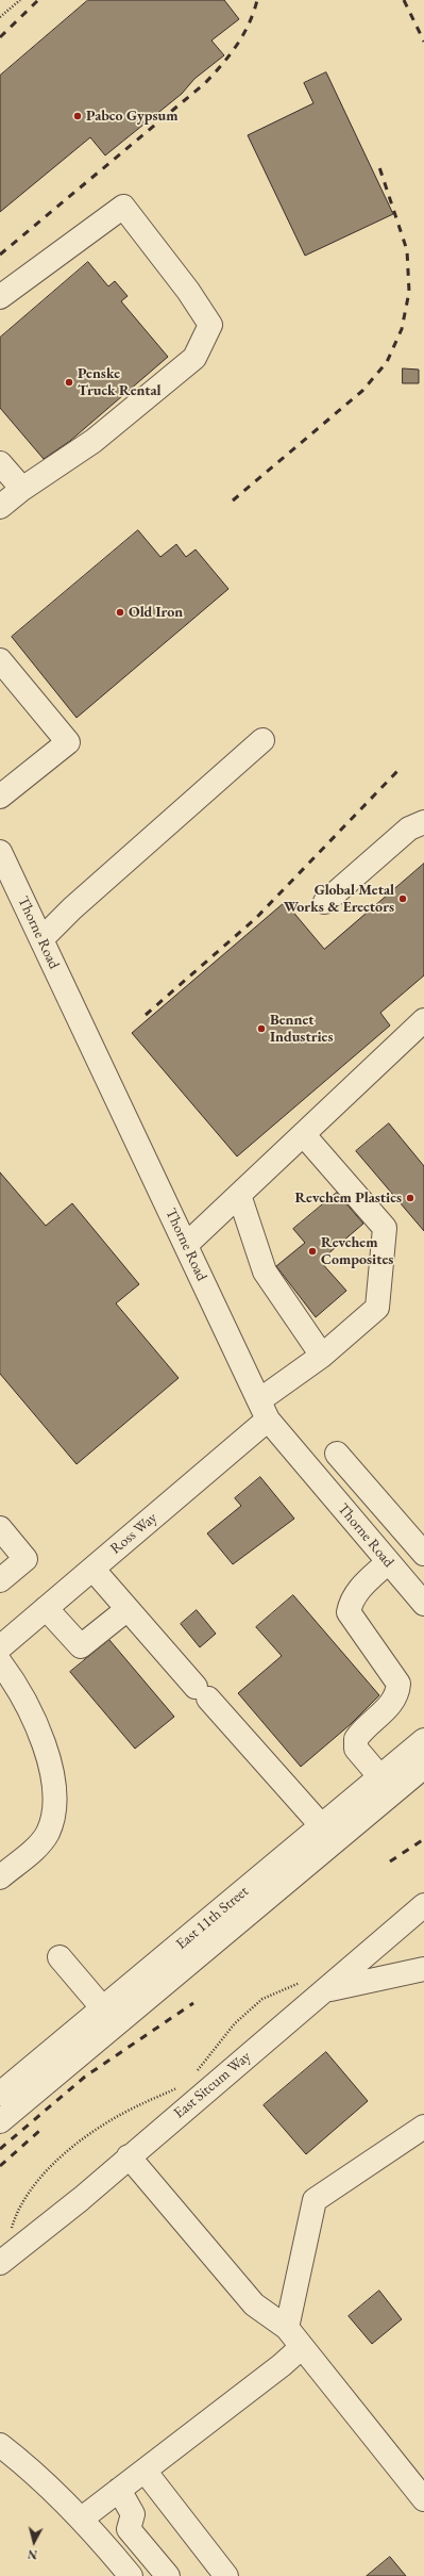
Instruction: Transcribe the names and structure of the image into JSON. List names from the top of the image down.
{
  "streets": {
    "street": [
      "Thorne Road",
      "Ross Way",
      "East 11th Street",
      "East Sitcum Way"
    ]
  },
  "crossings": [
    ["Thorne Road", "Ross Way"]
  ],
  "places": [
    "Pabco Gypsum",
    "Penske Truck Rental",
    "Old Iron",
    "Global Metal Works & Erectors",
    "Bennet Industries",
    "Revchem Plastics",
    "Revchem Composites"
  ],
  "north": "bottom"
}
